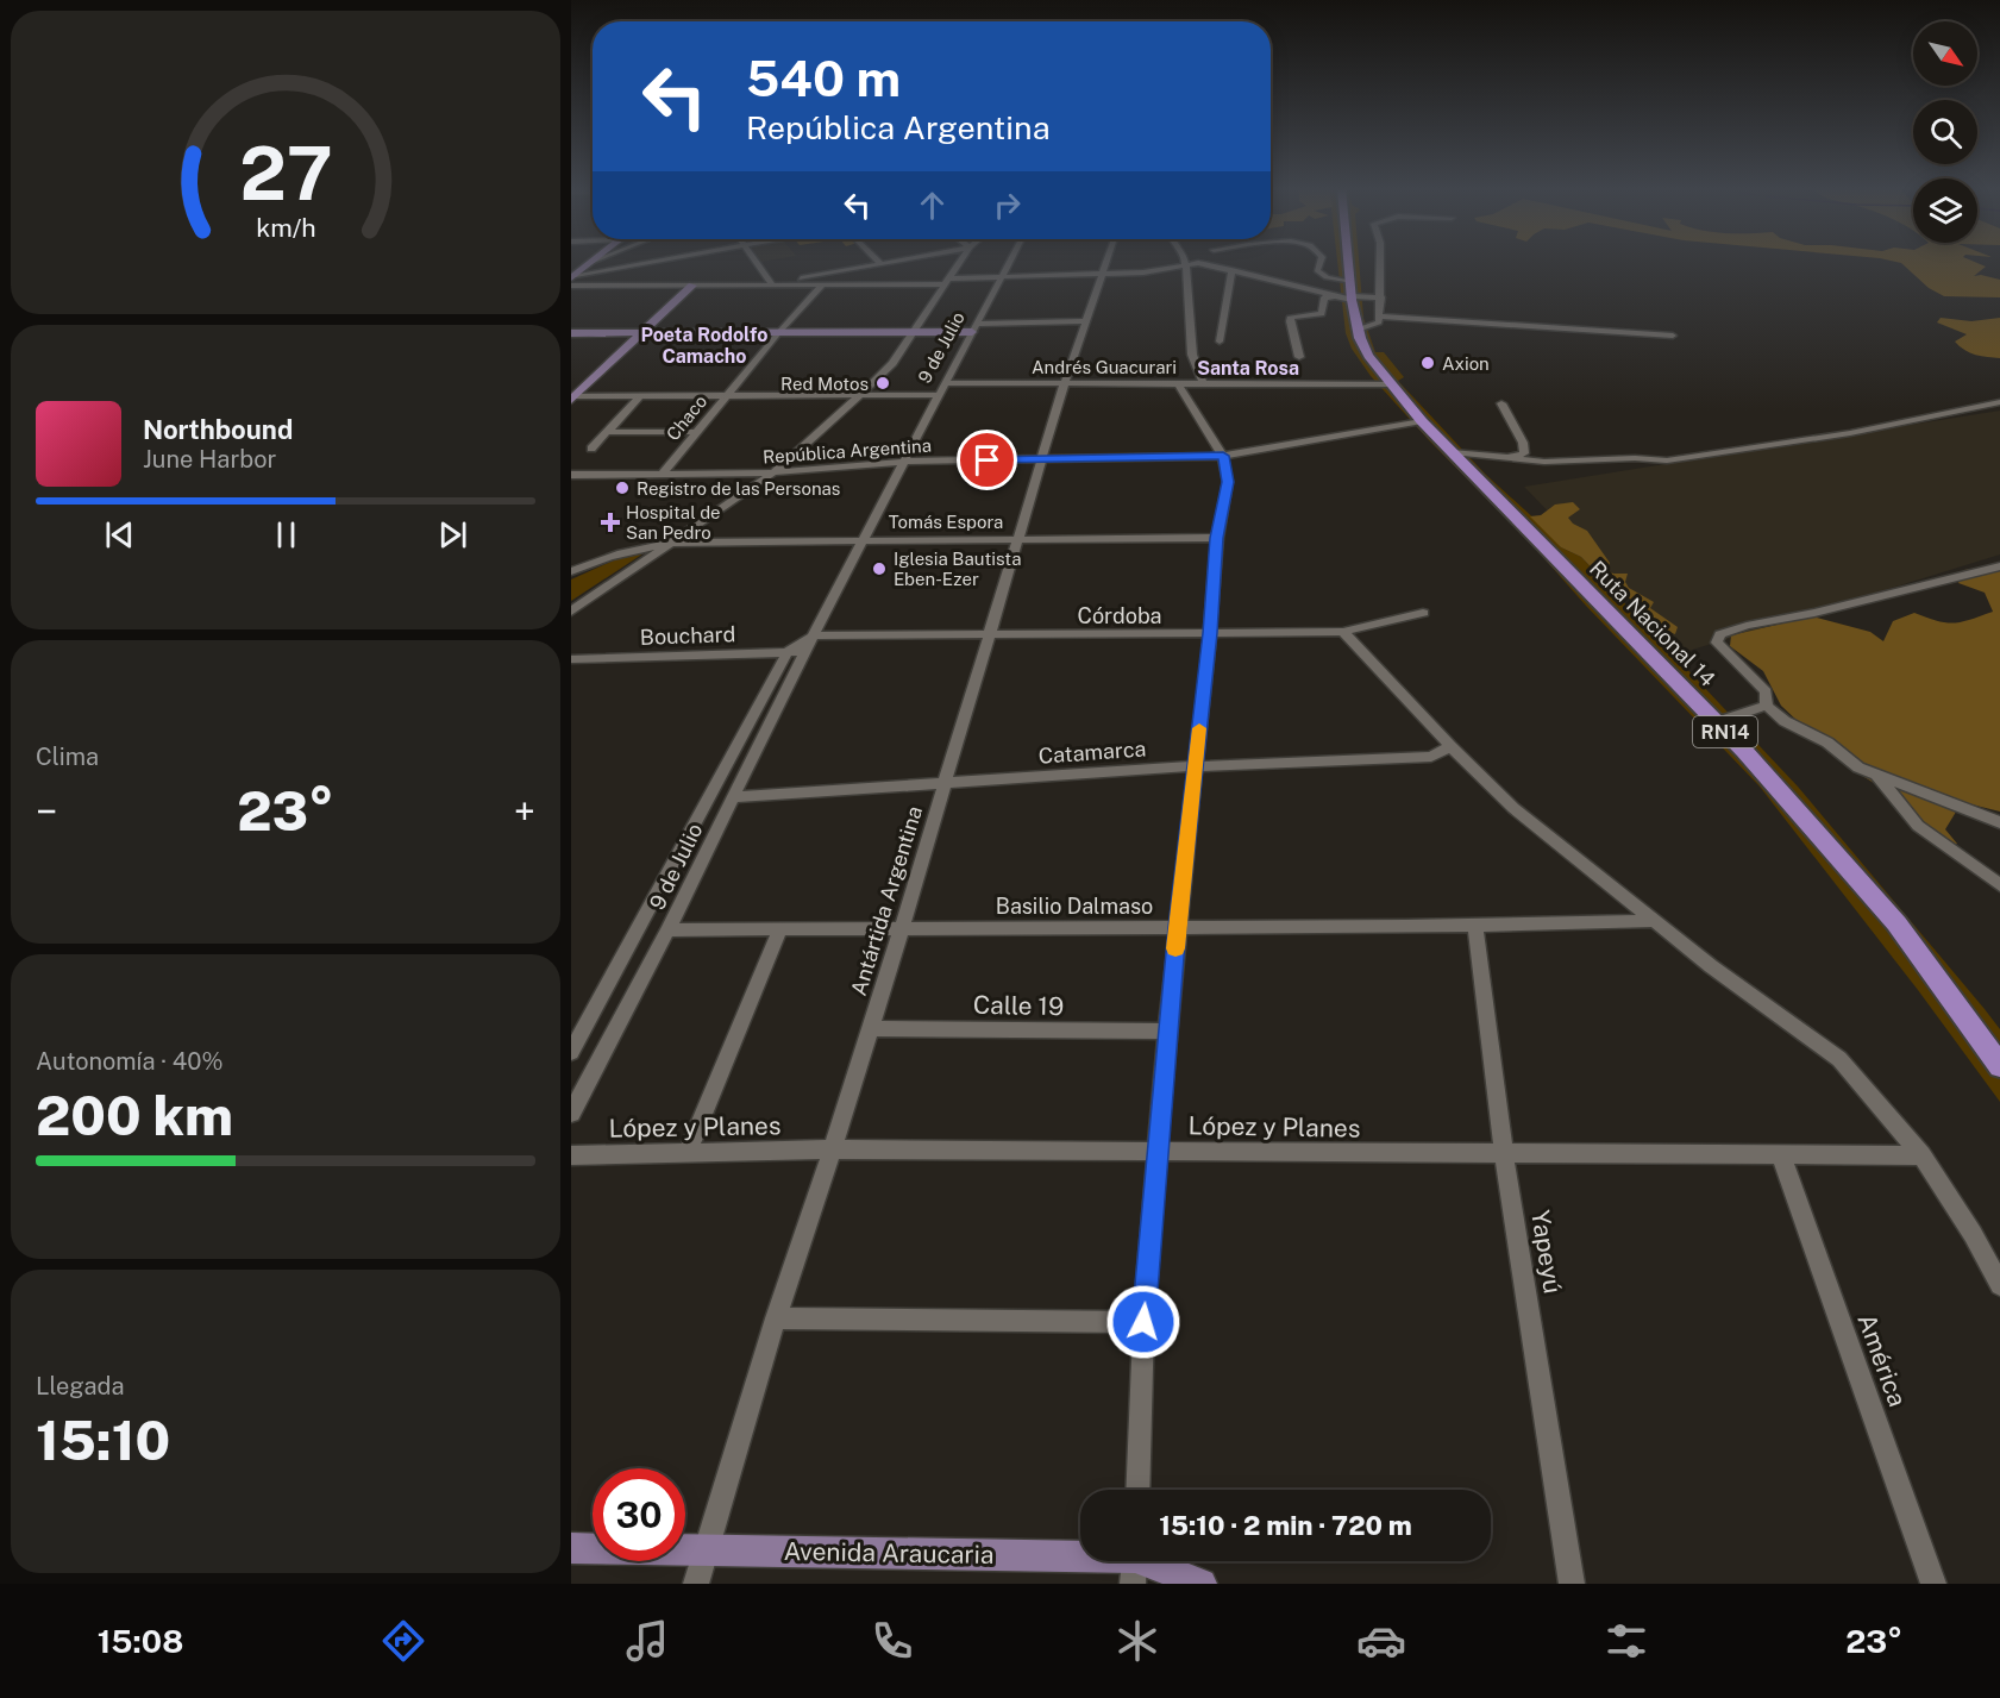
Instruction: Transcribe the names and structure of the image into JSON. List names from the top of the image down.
{
  "streets": {
    "highway": ["Ruta Nacional 14", "RN14"],
    "main road": ["Avenida Araucaria"],
    "street": [
      "9 de Julio",
      "Andrés Guacurari",
      "Chaco",
      "República Argentina",
      "Tomás Espora",
      "Córdoba",
      "Bouchard",
      "Catamarca",
      "Antártida Argentina",
      "Basilio Dalmaso",
      "Calle 19",
      "López y Planes",
      "Yapeyú",
      "América"
    ]
  },
  "crossings": [
    ["9 de Julio", "Andrés Guacurari"],
    ["9 de Julio", "República Argentina"],
    ["9 de Julio", "Tomás Espora"],
    ["9 de Julio", "Córdoba"],
    ["9 de Julio", "Bouchard"],
    ["9 de Julio", "Catamarca"],
    ["9 de Julio", "Basilio Dalmaso"],
    ["Andrés Guacurari", "Ruta Nacional 14"],
    ["Andrés Guacurari", "Antártida Argentina"],
    ["Chaco", "República Argentina"],
    ["República Argentina", "Ruta Nacional 14"],
    ["República Argentina", "Antártida Argentina"],
    ["Tomás Espora", "Antártida Argentina"],
    ["Córdoba", "Antártida Argentina"],
    ["Catamarca", "Antártida Argentina"],
    ["Antártida Argentina", "Basilio Dalmaso"],
    ["Antártida Argentina", "Calle 19"],
    ["Antártida Argentina", "López y Planes"],
    ["Antártida Argentina", "Avenida Araucaria"],
    ["Basilio Dalmaso", "Yapeyú"],
    ["López y Planes", "Yapeyú"],
    ["López y Planes", "América"]
  ],
  "districts": ["Poeta Rodolfo Camacho", "Santa Rosa"],
  "places": {
    "other": [
      "Axion",
      "Red Motos",
      "Registro de las Personas",
      "Iglesia Bautista Eben-Ezer"
    ],
    "health": ["Hospital de San Pedro"]
  },
  "north": "bottom right",
  "page": {
    "turn": ["540 m", "República Argentina"],
    "song": ["Northbound", "June Harbor"],
    "tile": [
      "Clima",
      ["Autonomía · 40%", "200 km"],
      ["Llegada", "15:10"]
    ],
    "heat": ["−", "23°", "+"],
    "limit": "30",
    "trip": "15:10 · 2 min · 720 m",
    "tabs": ["15:08", "23°"],
    "gauge": ["27", "km/h"]
  }
}
